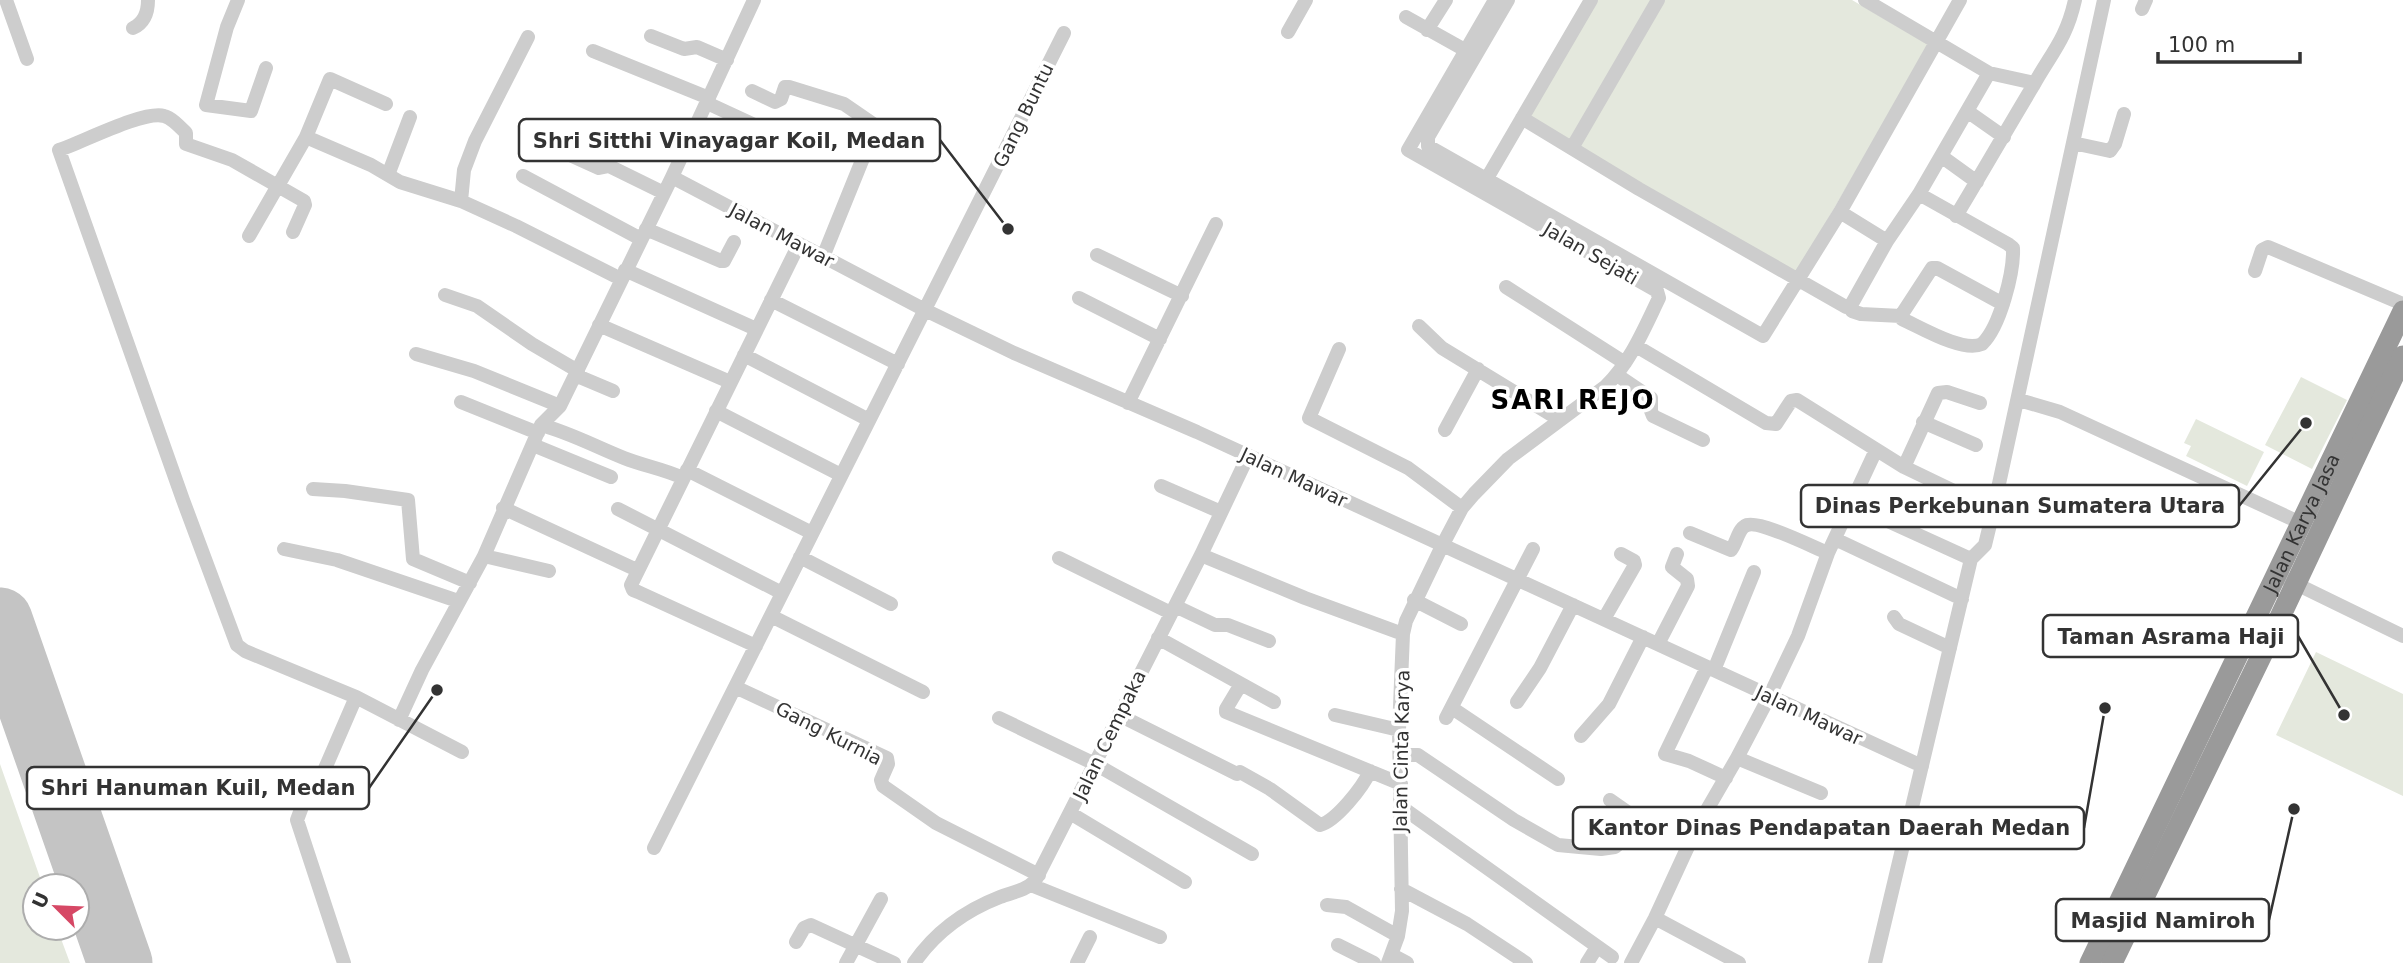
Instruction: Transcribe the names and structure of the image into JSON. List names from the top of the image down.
{
  "streets": {
    "highway": ["Jalan Karya Jasa"],
    "street": [
      "Gang Buntu",
      "Jalan Mawar",
      "Jalan Sejati",
      "Gang Kurnia",
      "Jalan Cempaka",
      "Jalan Cinta Karya"
    ]
  },
  "crossings": [
    ["Gang Buntu", "Jalan Mawar"],
    ["Gang Buntu", "Gang Kurnia"],
    ["Jalan Mawar", "Jalan Sejati"],
    ["Jalan Mawar", "Jalan Cempaka"],
    ["Jalan Mawar", "Jalan Cinta Karya"],
    ["Jalan Sejati", "Jalan Cinta Karya"],
    ["Gang Kurnia", "Jalan Cempaka"]
  ],
  "districts": ["SARI REJO"],
  "places": [
    "Shri Sitthi Vinayagar Koil, Medan",
    "Dinas Perkebunan Sumatera Utara",
    "Shri Hanuman Kuil, Medan",
    "Kantor Dinas Pendapatan Daerah Medan",
    "Taman Asrama Haji",
    "Masjid Namiroh"
  ],
  "scale_bar": "100 m",
  "north": "top left"
}
